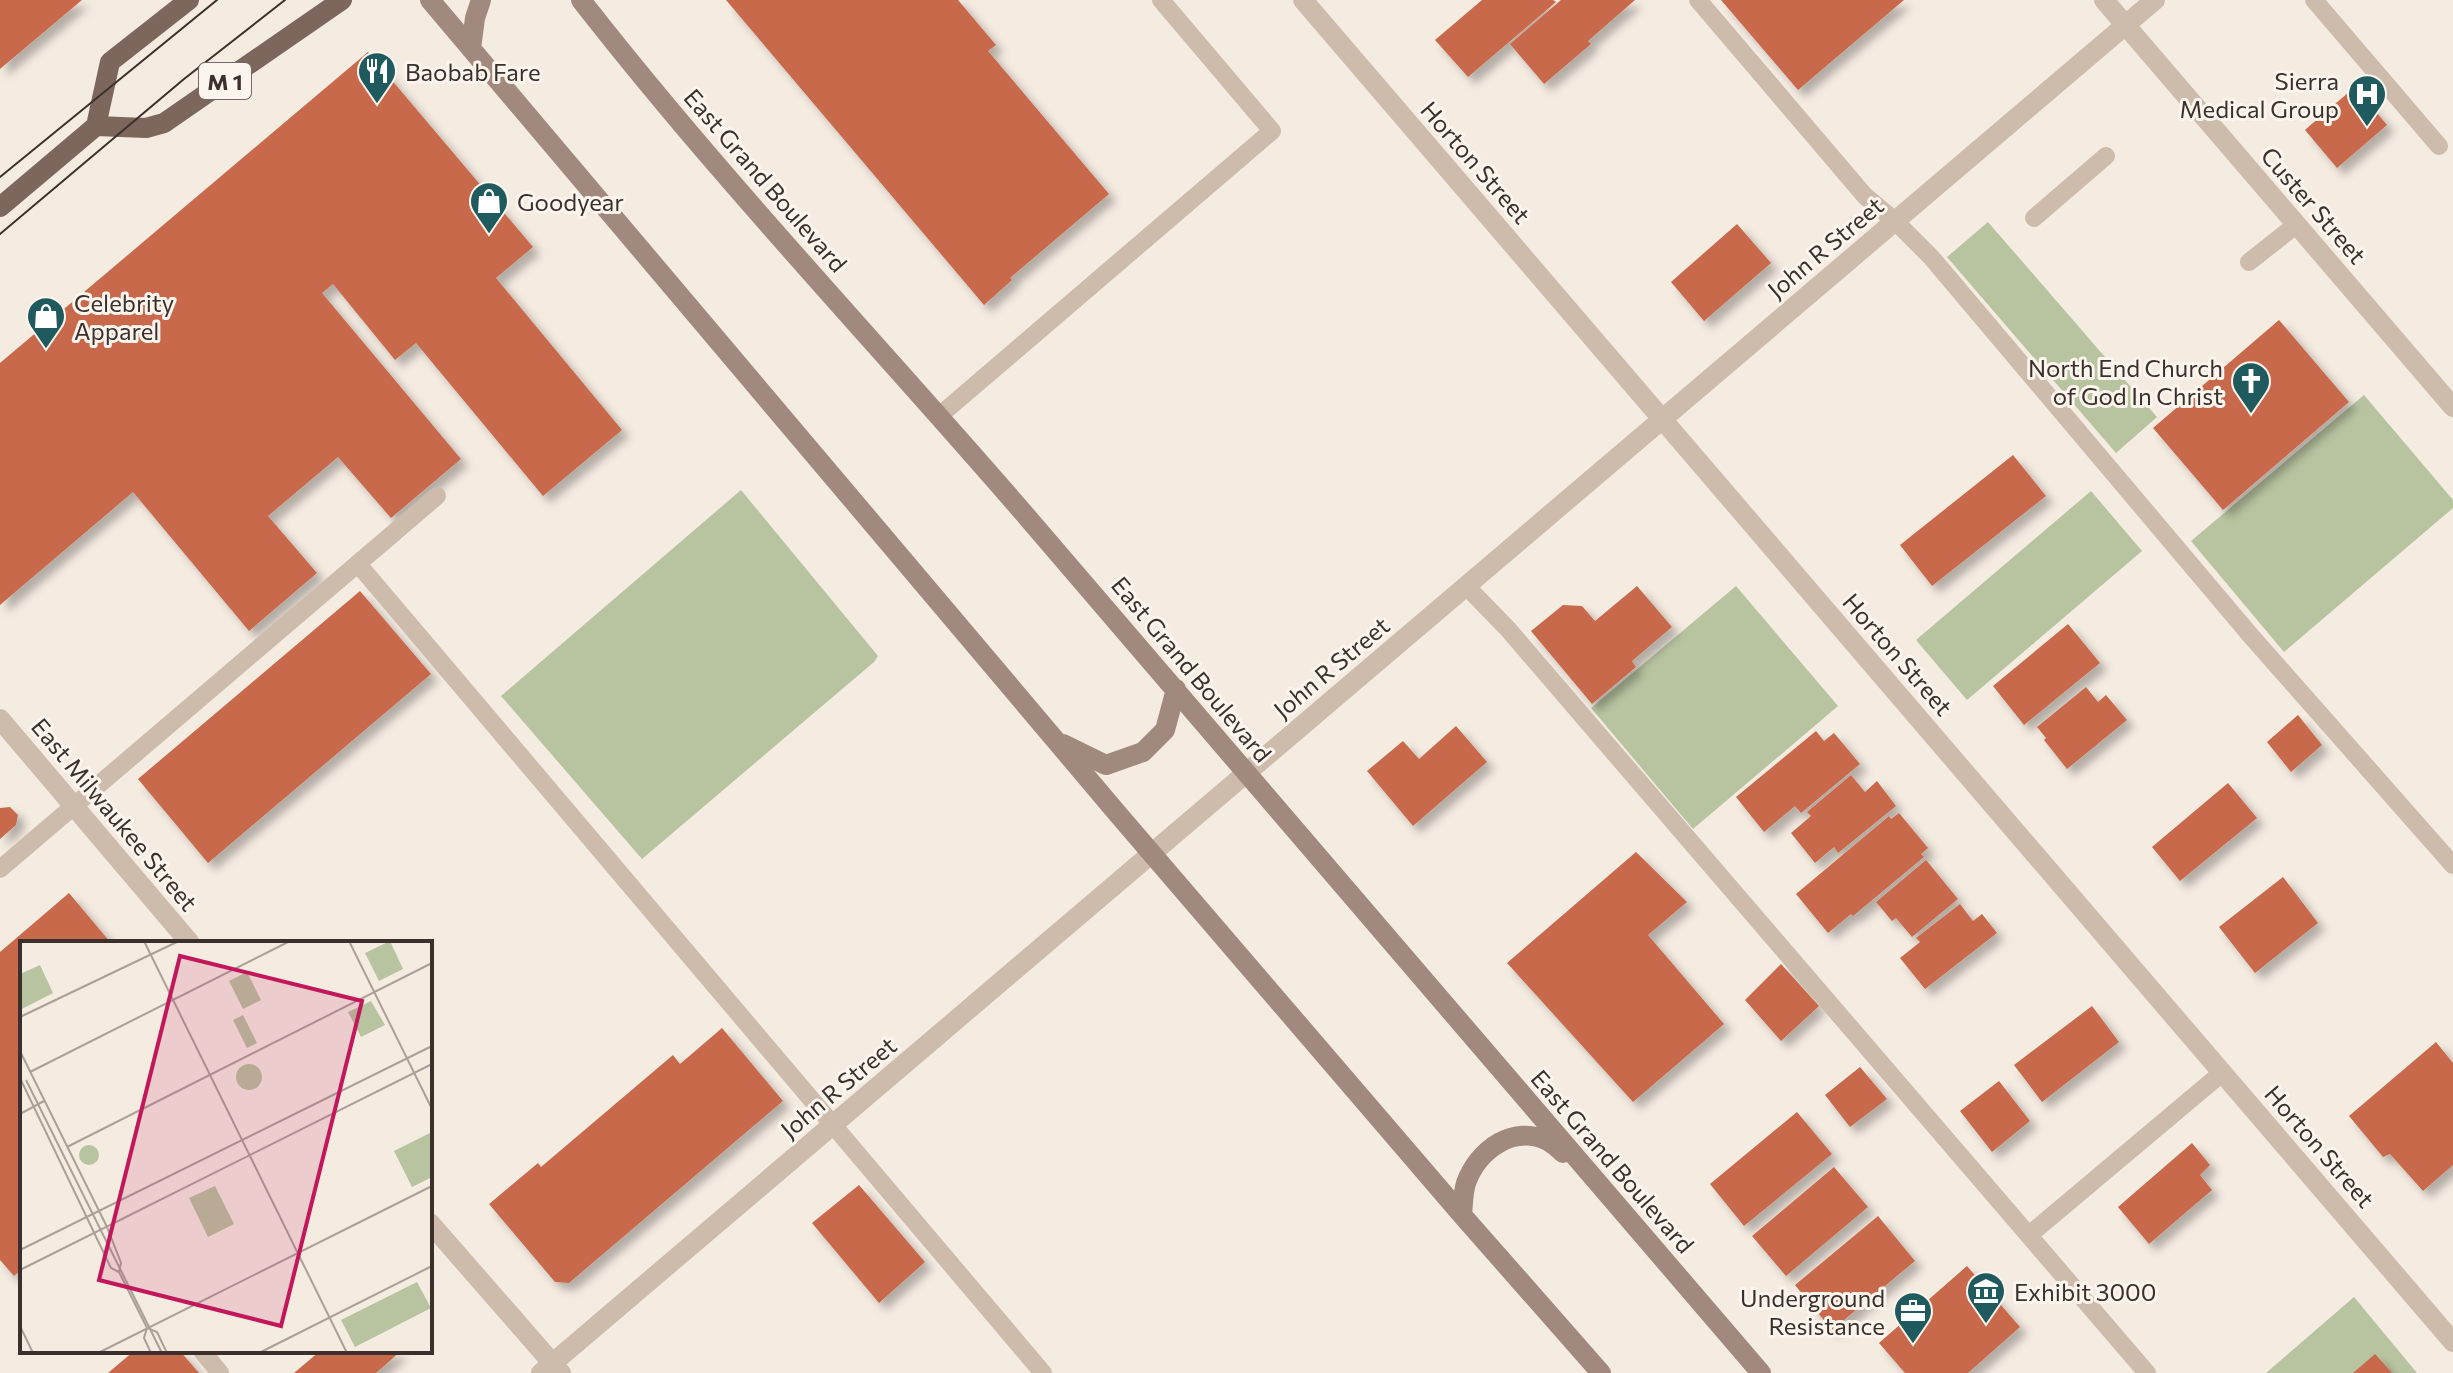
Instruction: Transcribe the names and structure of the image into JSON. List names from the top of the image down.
{
  "streets": {
    "main road": ["M 1", "East Grand Boulevard"],
    "street": [
      "Horton Street",
      "Custer Street",
      "John R Street",
      "East Milwaukee Street"
    ]
  },
  "crossings": [
    ["Horton Street", "John R Street"],
    ["East Grand Boulevard", "John R Street"],
    ["Custer Street", "John R Street"]
  ],
  "places": {
    "restaurant": ["Baobab Fare"],
    "hospital": ["Sierra Medical Group"],
    "shop": ["Goodyear", "Celebrity Apparel"],
    "church": ["North End Church of God In Christ"],
    "museum": ["Exhibit 3000"],
    "office": ["Underground Resistance"]
  }
}
